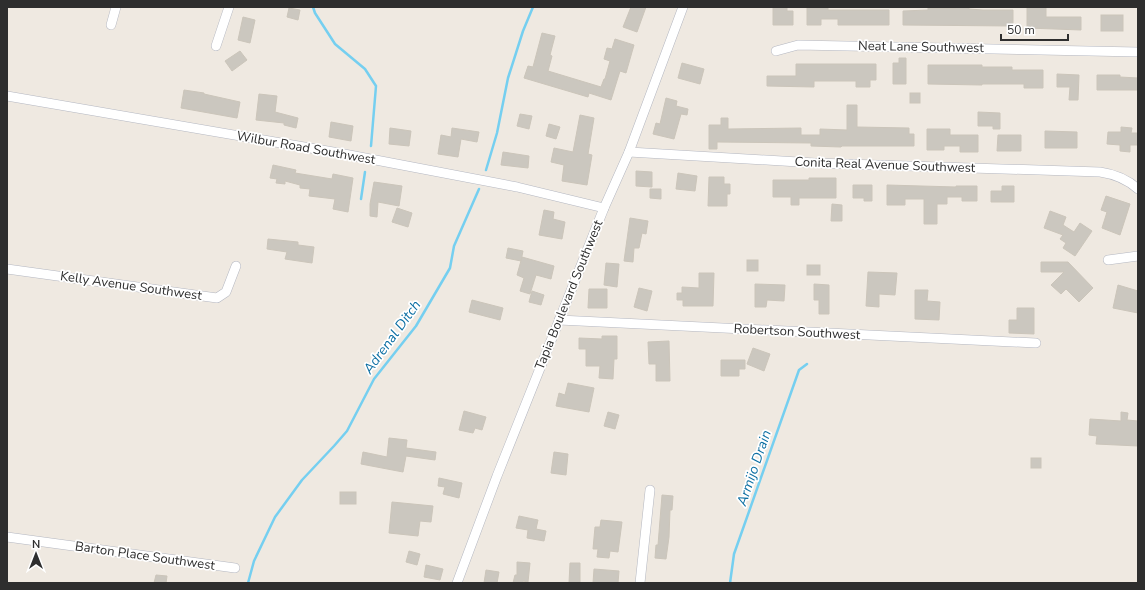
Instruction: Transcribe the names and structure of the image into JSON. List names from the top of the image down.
{
  "streets": {
    "street": [
      "Neat Lane Southwest",
      "Wilbur Road Southwest",
      "Conita Real Avenue Southwest",
      "Kelly Avenue Southwest",
      "Tapia Boulevard Southwest",
      "Robertson Southwest",
      "Barton Place Southwest"
    ]
  },
  "crossings": [
    ["Wilbur Road Southwest", "Tapia Boulevard Southwest"],
    ["Conita Real Avenue Southwest", "Tapia Boulevard Southwest"],
    ["Tapia Boulevard Southwest", "Robertson Southwest"]
  ],
  "water": ["Adrenal Ditch", "Armijo Drain"],
  "scale_bar": "50 m",
  "north": "top"
}
